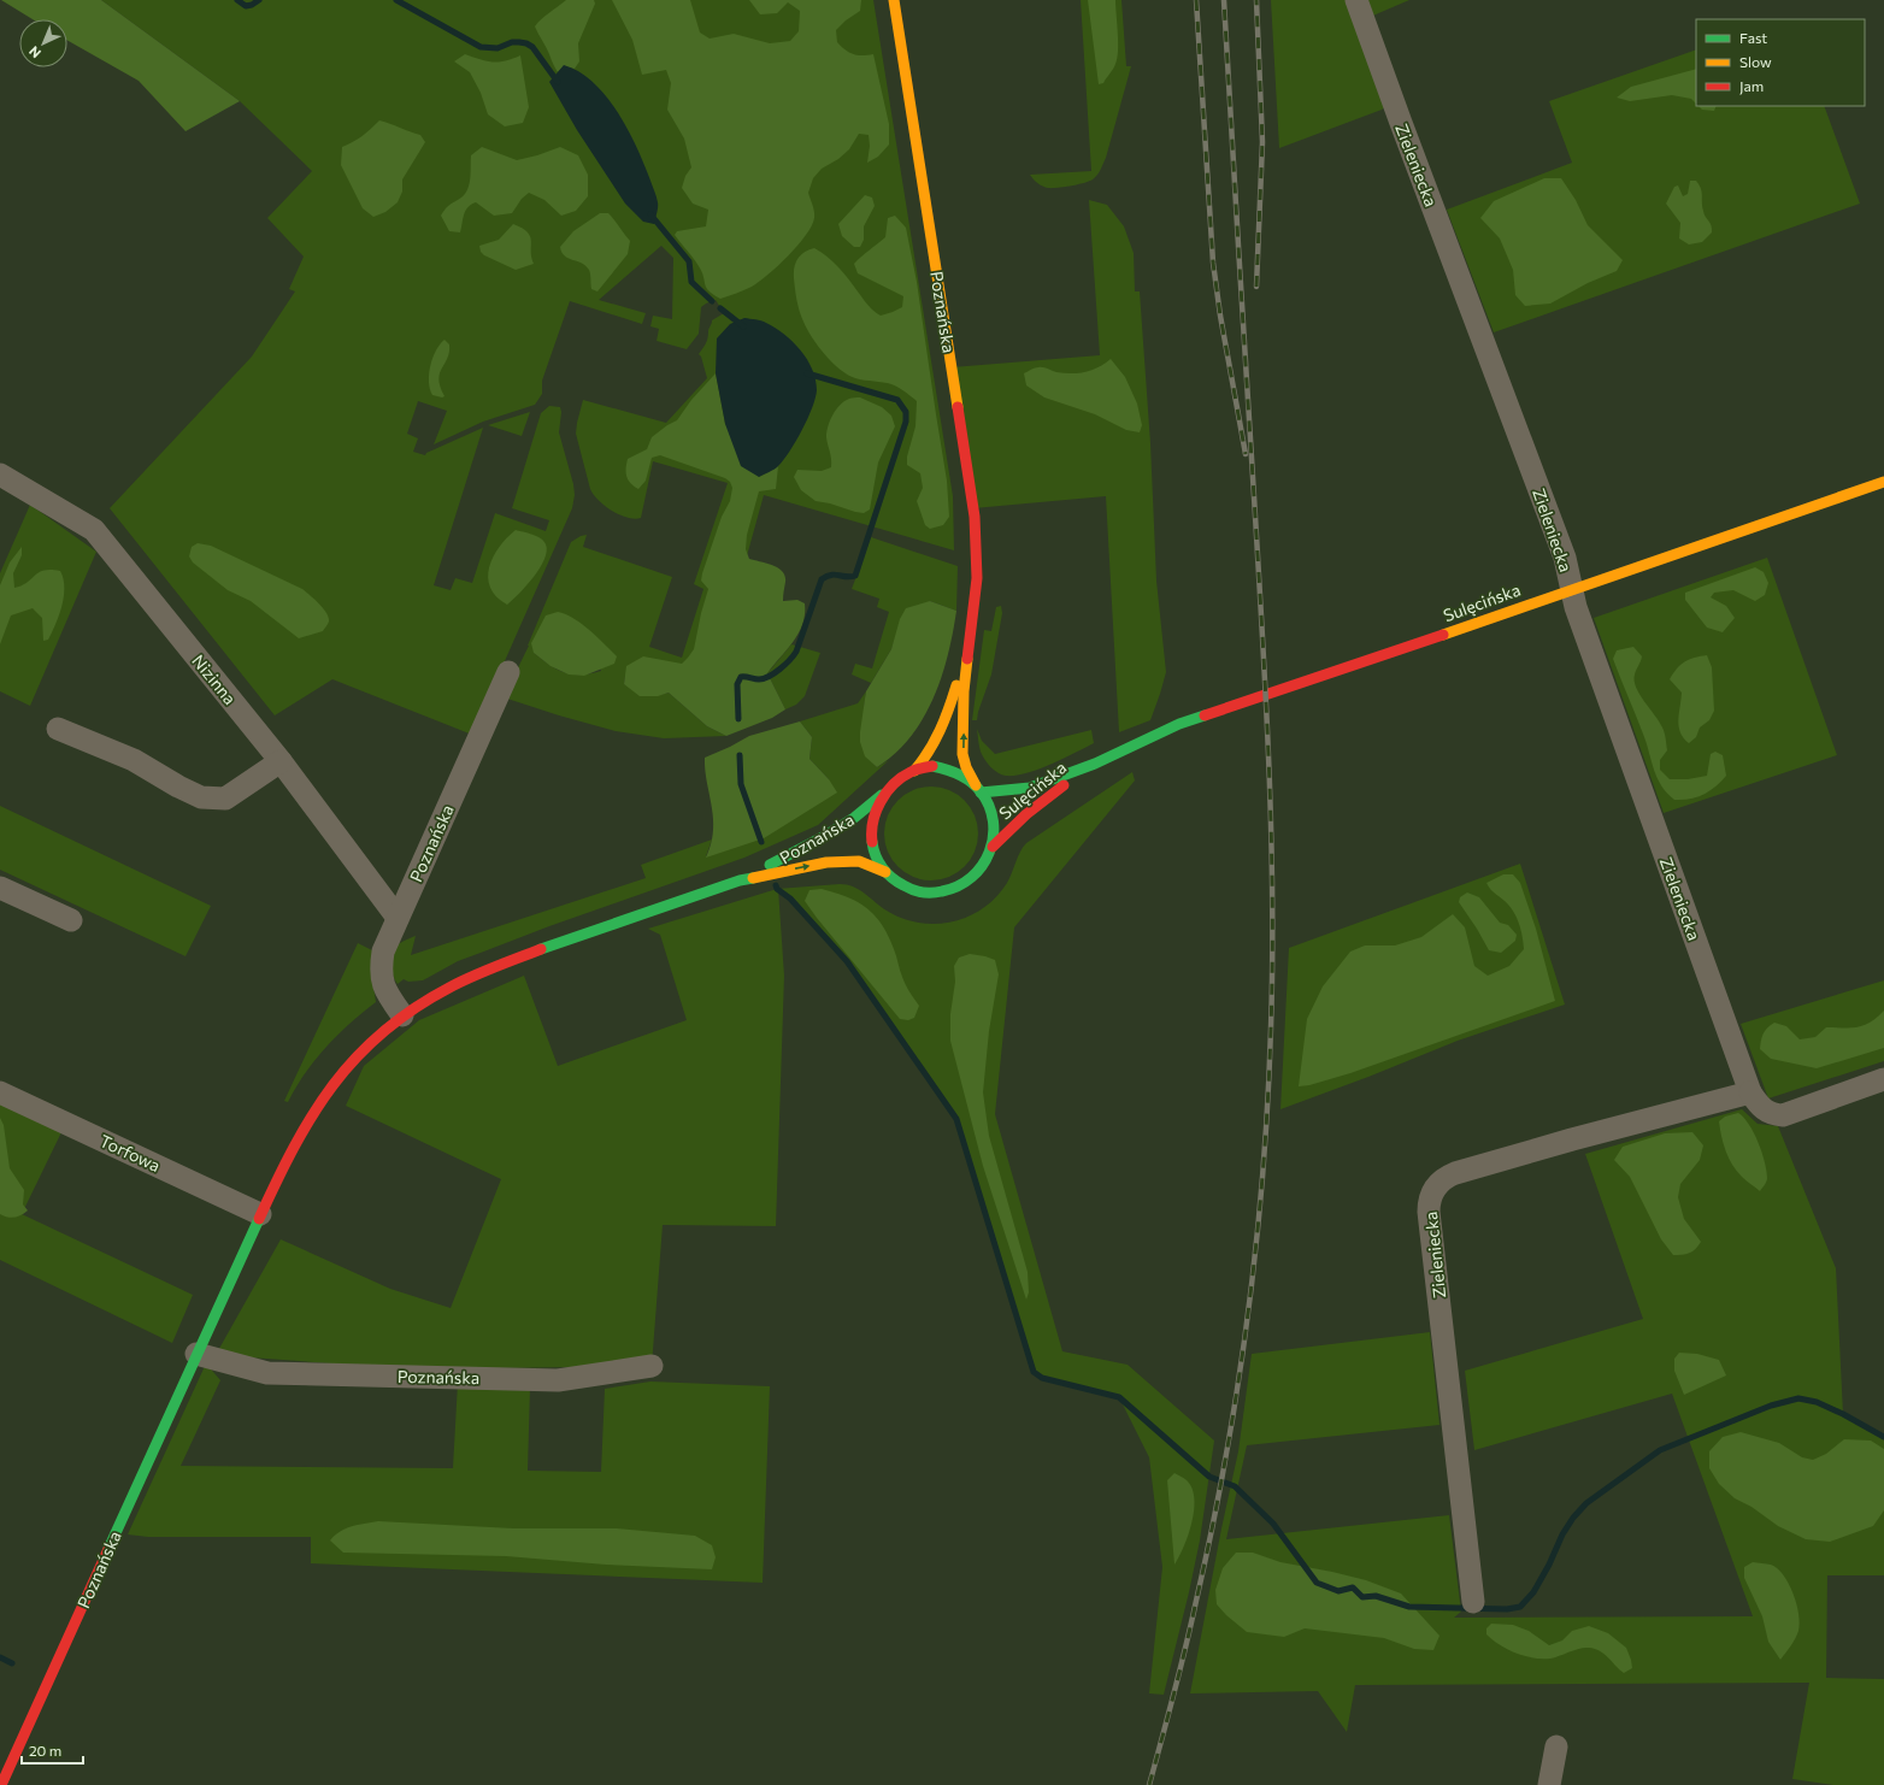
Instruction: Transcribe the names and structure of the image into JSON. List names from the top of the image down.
{
  "streets": {
    "main road": ["Poznańska", "Sulęcińska"],
    "street": ["Zieleniecka", "Nizinna", "Torfowa"]
  },
  "crossings": [
    ["Zieleniecka", "Sulęcińska"],
    ["Poznańska", "Sulęcińska"],
    ["Poznańska", "Nizinna"],
    ["Poznańska", "Torfowa"]
  ],
  "legend": ["Fast", "Slow", "Jam"],
  "scale_bar": "20 m",
  "north": "bottom left"
}
